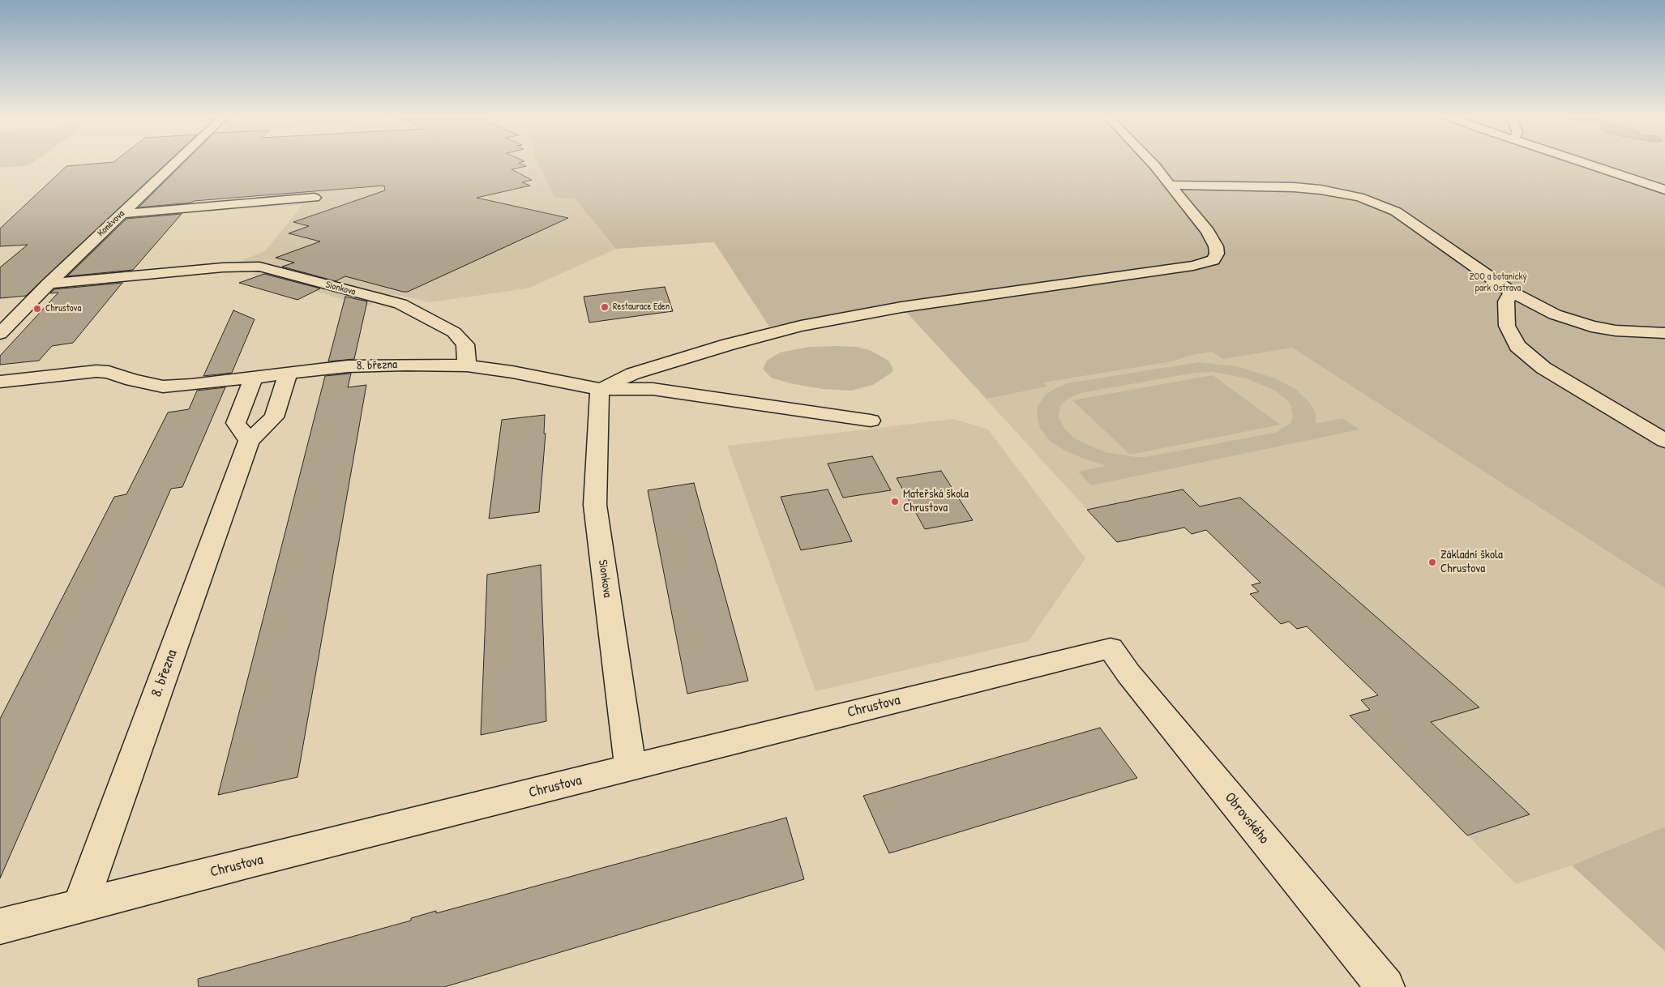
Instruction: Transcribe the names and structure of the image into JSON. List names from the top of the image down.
{
  "streets": {
    "street": [
      "Koněvova",
      "Sionkova",
      "8. března",
      "Chrustova",
      "Obrovského"
    ]
  },
  "crossings": [
    ["Koněvova", "Sionkova"],
    ["Sionkova", "8. března"],
    ["Sionkova", "Chrustova"],
    ["8. března", "Chrustova"],
    ["Chrustova", "Obrovského"]
  ],
  "parks": ["ZOO a botanický park Ostrava"],
  "places": [
    "Restaurace Eden",
    "Chrustova",
    "Mateřská škola Chrustova",
    "Základní škola Chrustova"
  ]
}
